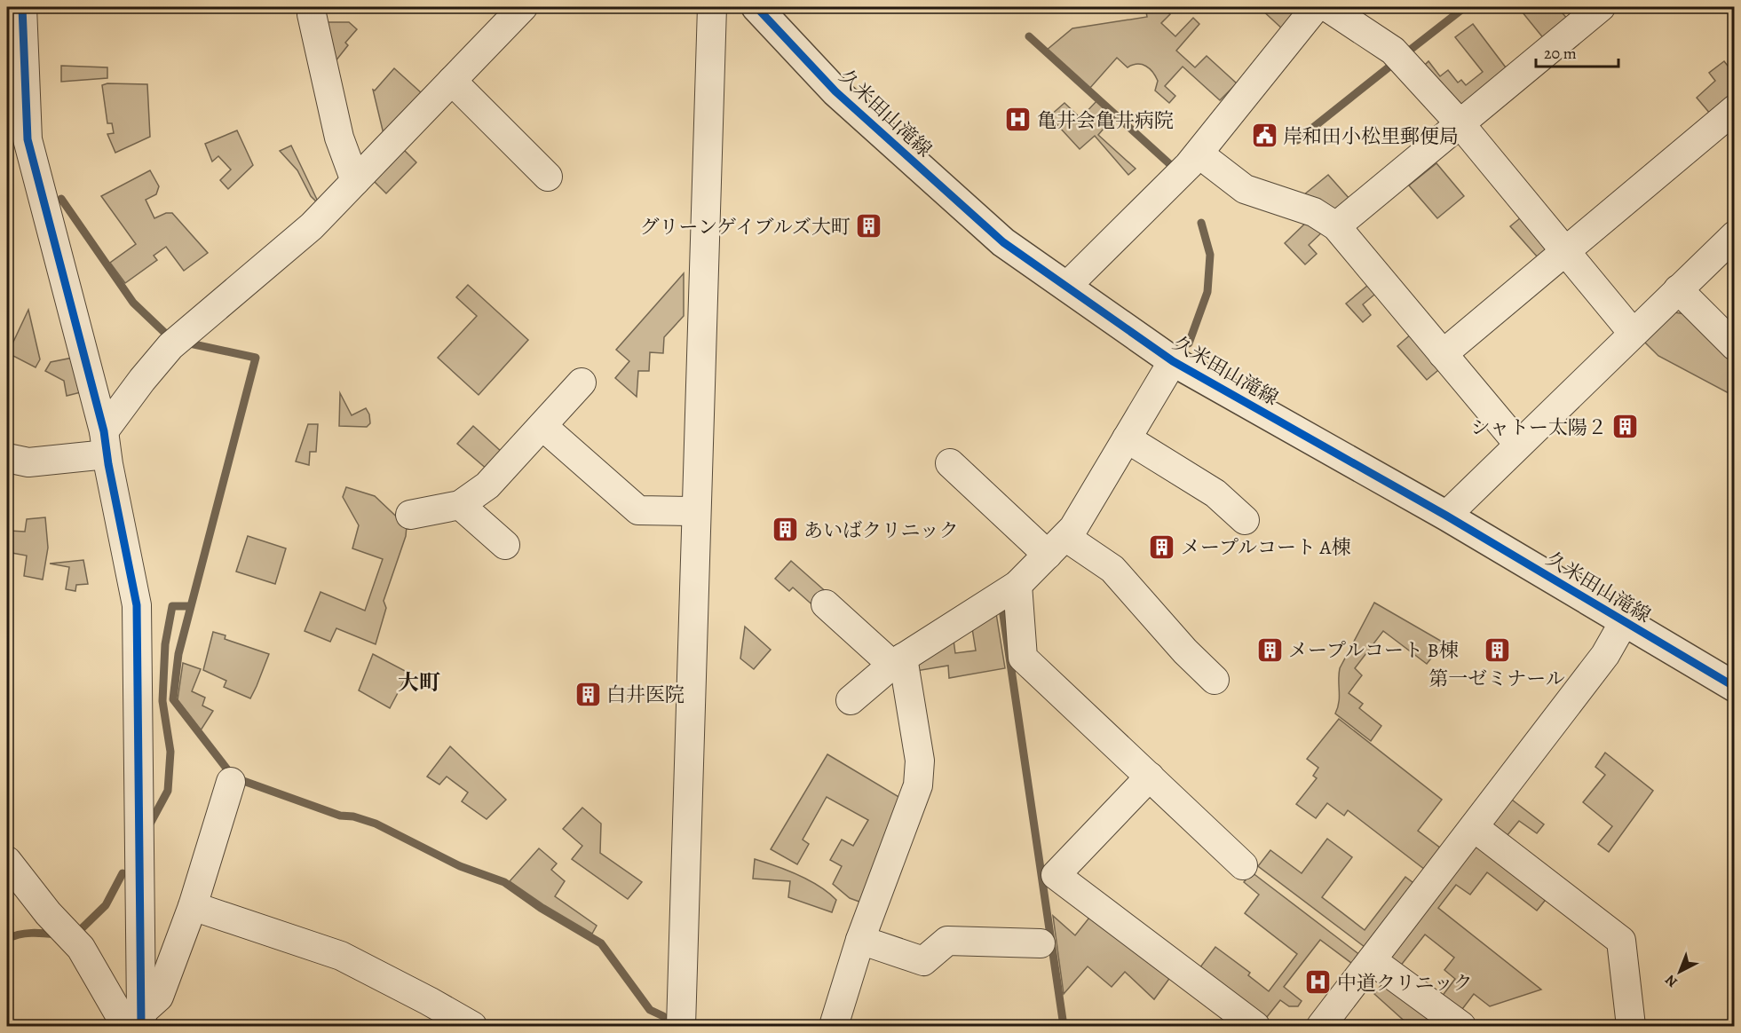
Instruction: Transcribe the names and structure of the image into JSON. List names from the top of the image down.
{
  "streets": {
    "street": ["久米田山滝線"]
  },
  "districts": ["大町"],
  "places": {
    "hospital": ["亀井会亀井病院", "中道クリニック"],
    "public building": ["岸和田小松里郵便局"],
    "building": [
      "グリーンゲイブルズ大町",
      "シャトー太陽２",
      "あいばクリニック",
      "メープルコート A棟",
      "メープルコート B棟",
      "第一ゼミナール",
      "白井医院"
    ]
  },
  "scale_bar": "20 m",
  "north": "bottom left"
}
